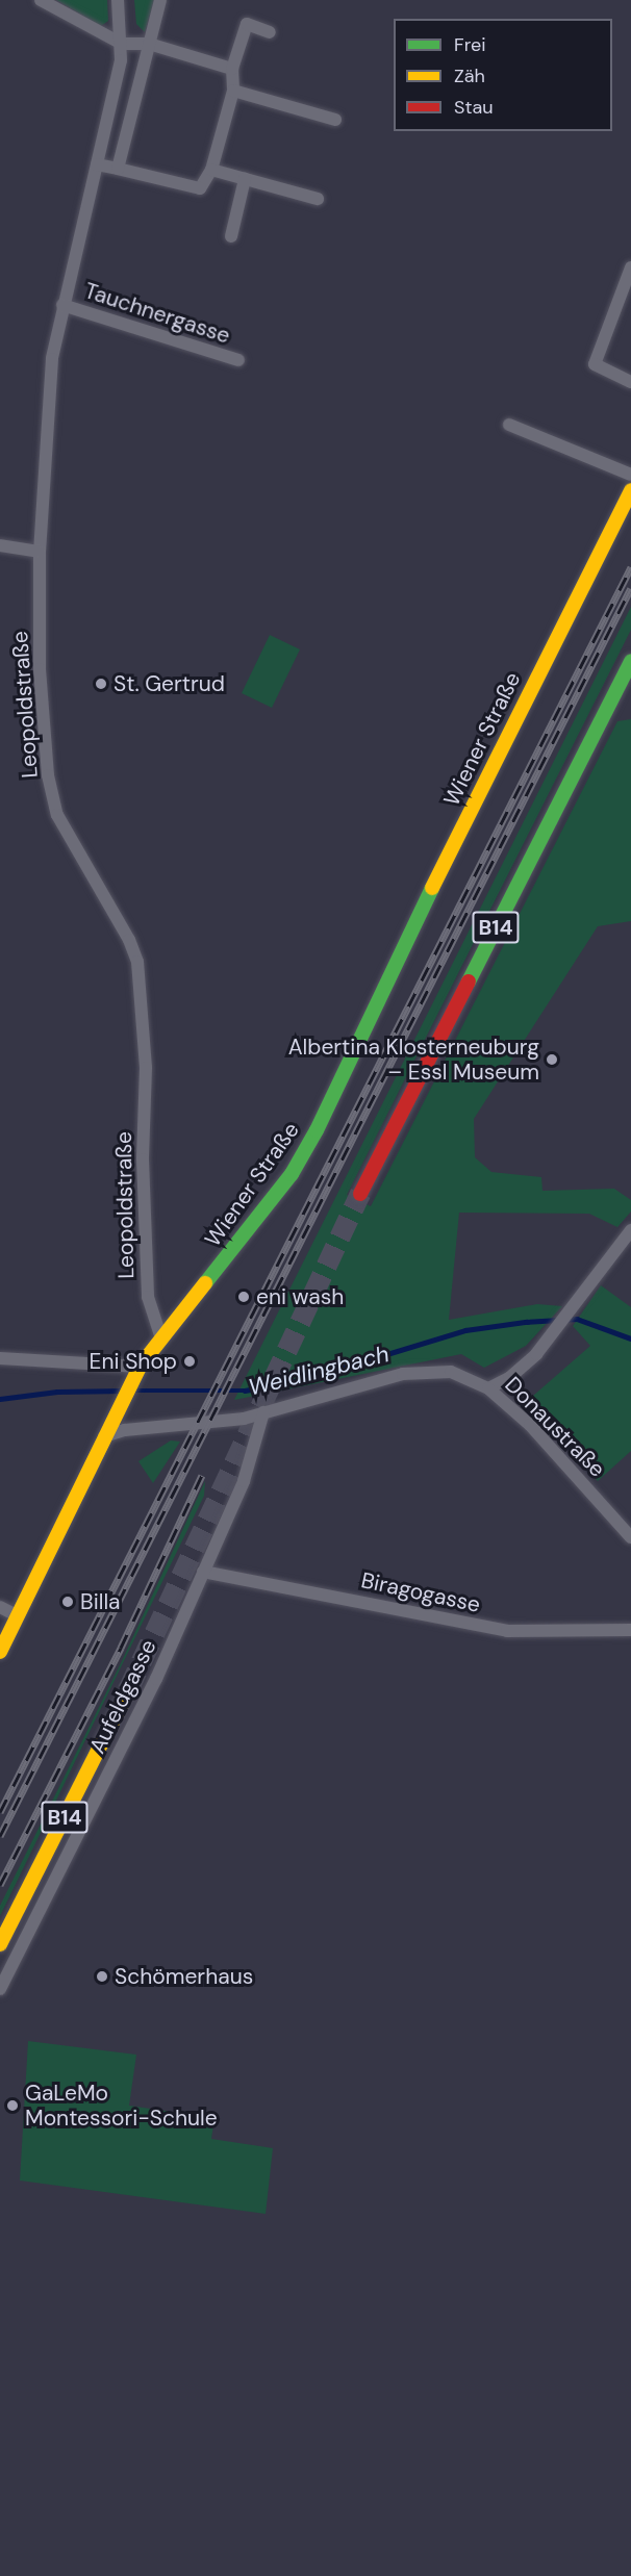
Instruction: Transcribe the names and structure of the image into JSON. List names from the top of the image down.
{
  "streets": {
    "street": [
      "Tauchnergasse",
      "Leopoldstraße",
      "Wiener Straße",
      "B14",
      "Donaustraße",
      "Biragogasse",
      "Aufeldgasse"
    ]
  },
  "crossings": [
    ["Tauchnergasse", "Leopoldstraße"],
    ["Leopoldstraße", "Wiener Straße"],
    ["Wiener Straße", "Donaustraße"],
    ["Donaustraße", "Aufeldgasse"],
    ["Biragogasse", "Aufeldgasse"]
  ],
  "water": ["Weidlingbach"],
  "places": [
    "St. Gertrud",
    "Albertina Klosterneuburg – Essl Museum",
    "eni wash",
    "Eni Shop",
    "Billa",
    "Schömerhaus",
    "GaLeMo Montessori-Schule"
  ],
  "legend": ["Frei", "Zäh", "Stau"]
}
